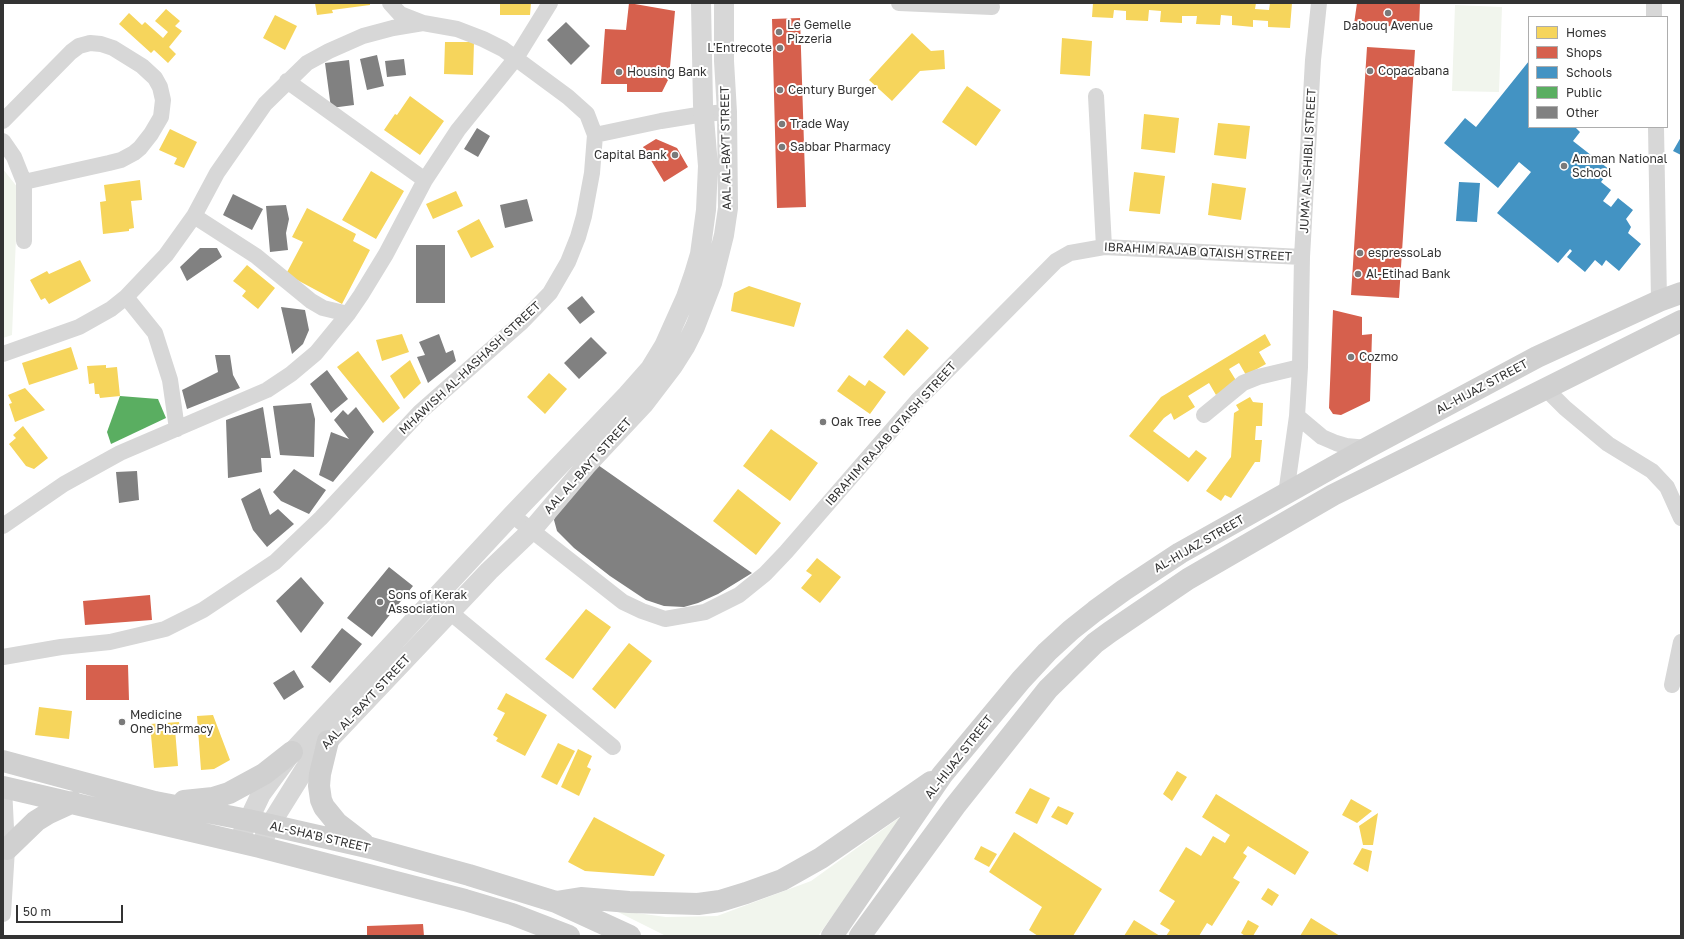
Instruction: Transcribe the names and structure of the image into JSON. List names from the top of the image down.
{
  "streets": {
    "main road": ["AL-HIJAZ STREET", "AL-SHA'B STREET"],
    "street": [
      "AAL AL-BAYT STREET",
      "JUMA' AL-SHIBLI STREET",
      "IBRAHIM RAJAB QTAISH STREET",
      "MHAWISH AL-HASHASH STREET"
    ]
  },
  "crossings": [
    ["AAL AL-BAYT STREET", "IBRAHIM RAJAB QTAISH STREET"],
    ["AAL AL-BAYT STREET", "AL-SHA'B STREET"],
    ["JUMA' AL-SHIBLI STREET", "IBRAHIM RAJAB QTAISH STREET"],
    ["JUMA' AL-SHIBLI STREET", "AL-HIJAZ STREET"]
  ],
  "places": [
    "Dabouq Avenue",
    "Le Gemelle Pizzeria",
    "L'Entrecote",
    "Copacabana",
    "Housing Bank",
    "Century Burger",
    "Trade Way",
    "Sabbar Pharmacy",
    "Capital Bank",
    "Amman National School",
    "espressoLab",
    "Al-Etihad Bank",
    "Cozmo",
    "Oak Tree",
    "Sons of Kerak Association",
    "Medicine One Pharmacy"
  ],
  "legend": [
    "Homes",
    "Shops",
    "Schools",
    "Public",
    "Other"
  ],
  "scale_bar": "50 m"
}
